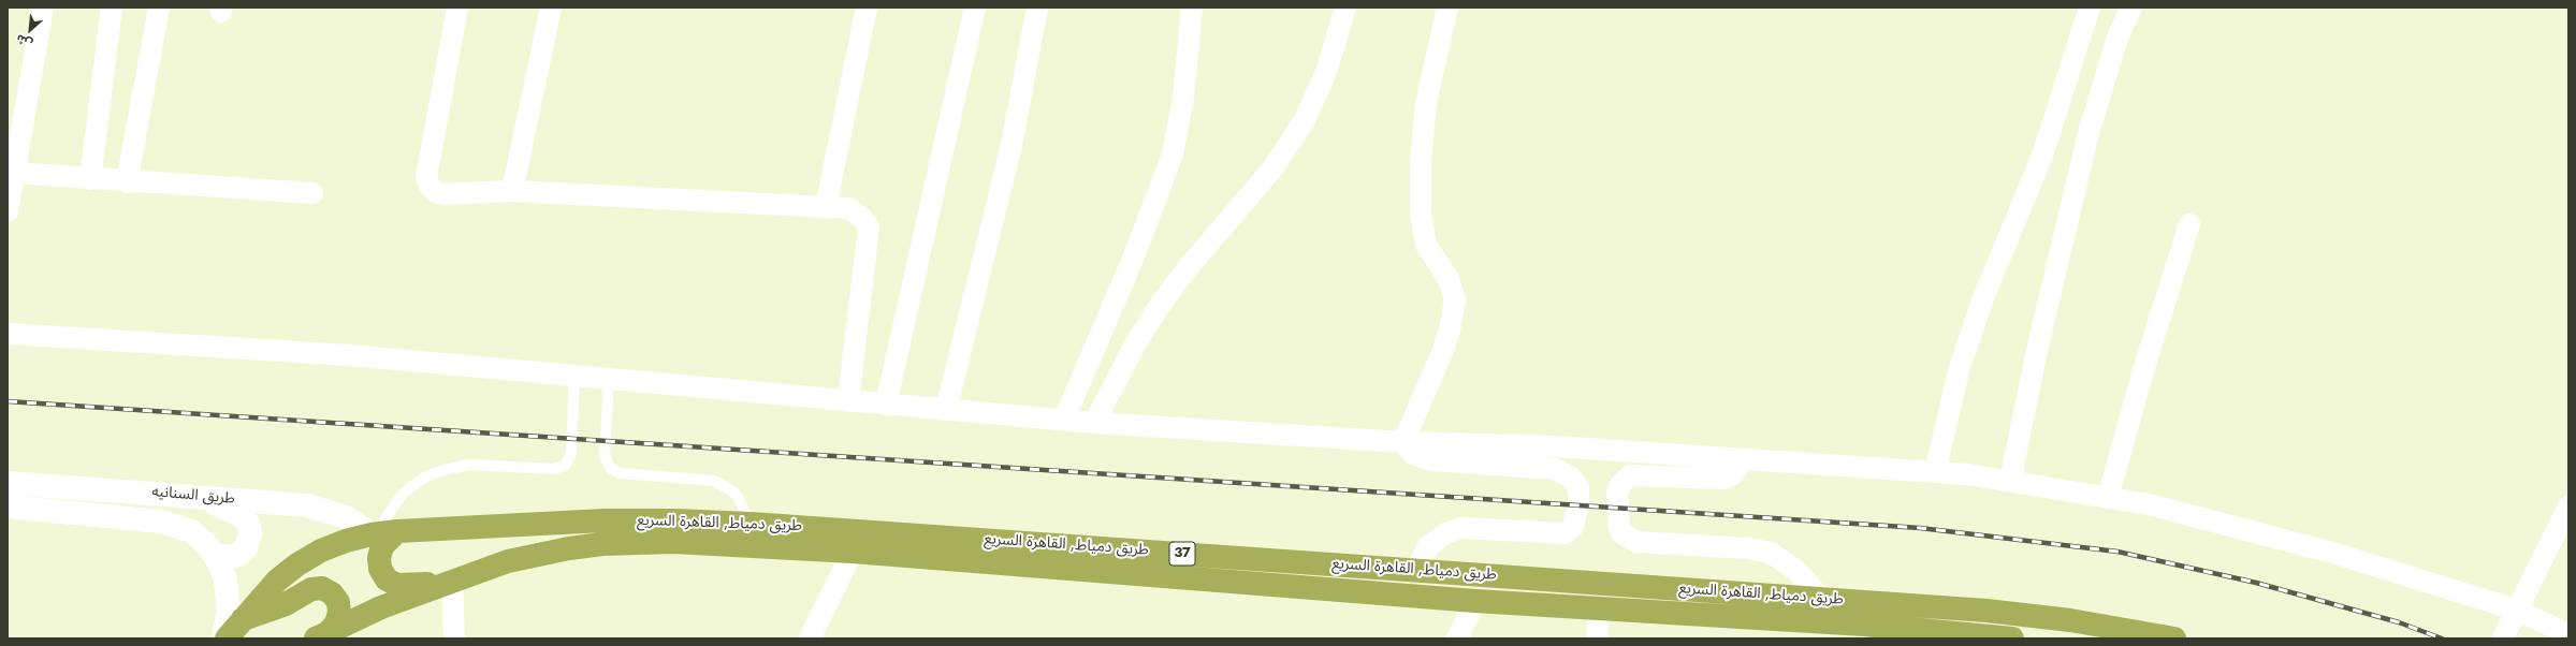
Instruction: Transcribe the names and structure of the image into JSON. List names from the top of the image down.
{
  "streets": {
    "highway": ["طريق دمياط, القاهرة السريع", "37"],
    "main road": ["طريق السنانيه"]
  },
  "crossings": [
    ["طريق السنانيه", "طريق دمياط, القاهرة السريع"]
  ],
  "north": "bottom left"
}
